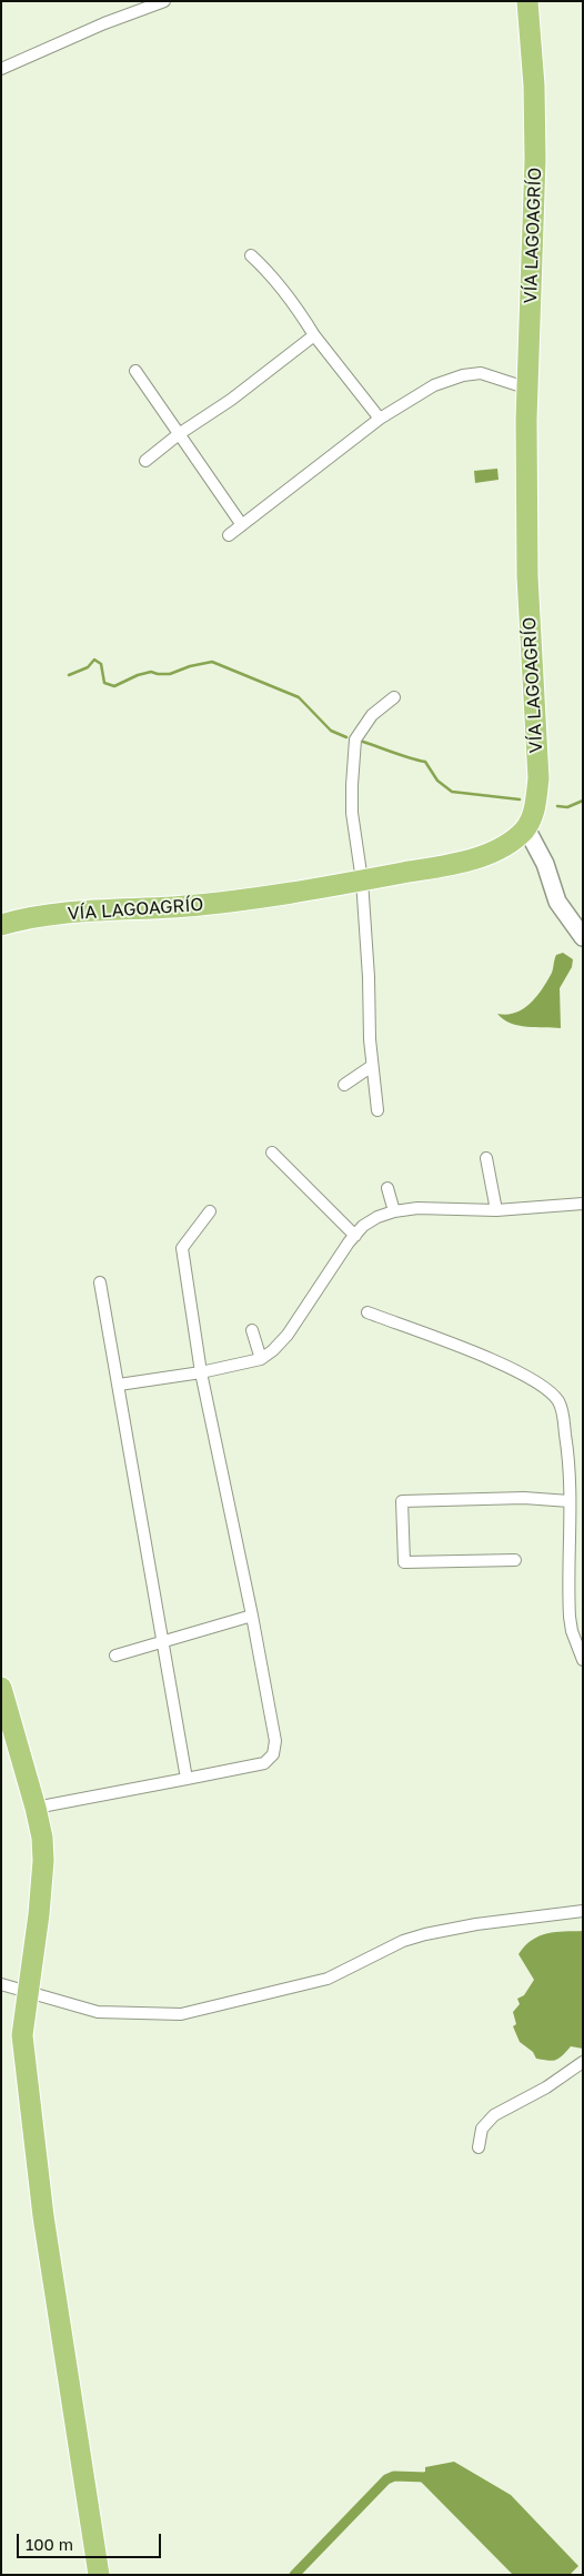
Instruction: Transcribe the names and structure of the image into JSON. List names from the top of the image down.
{
  "streets": {
    "highway": ["VÍA LAGOAGRÍO"]
  },
  "scale_bar": "100 m"
}
